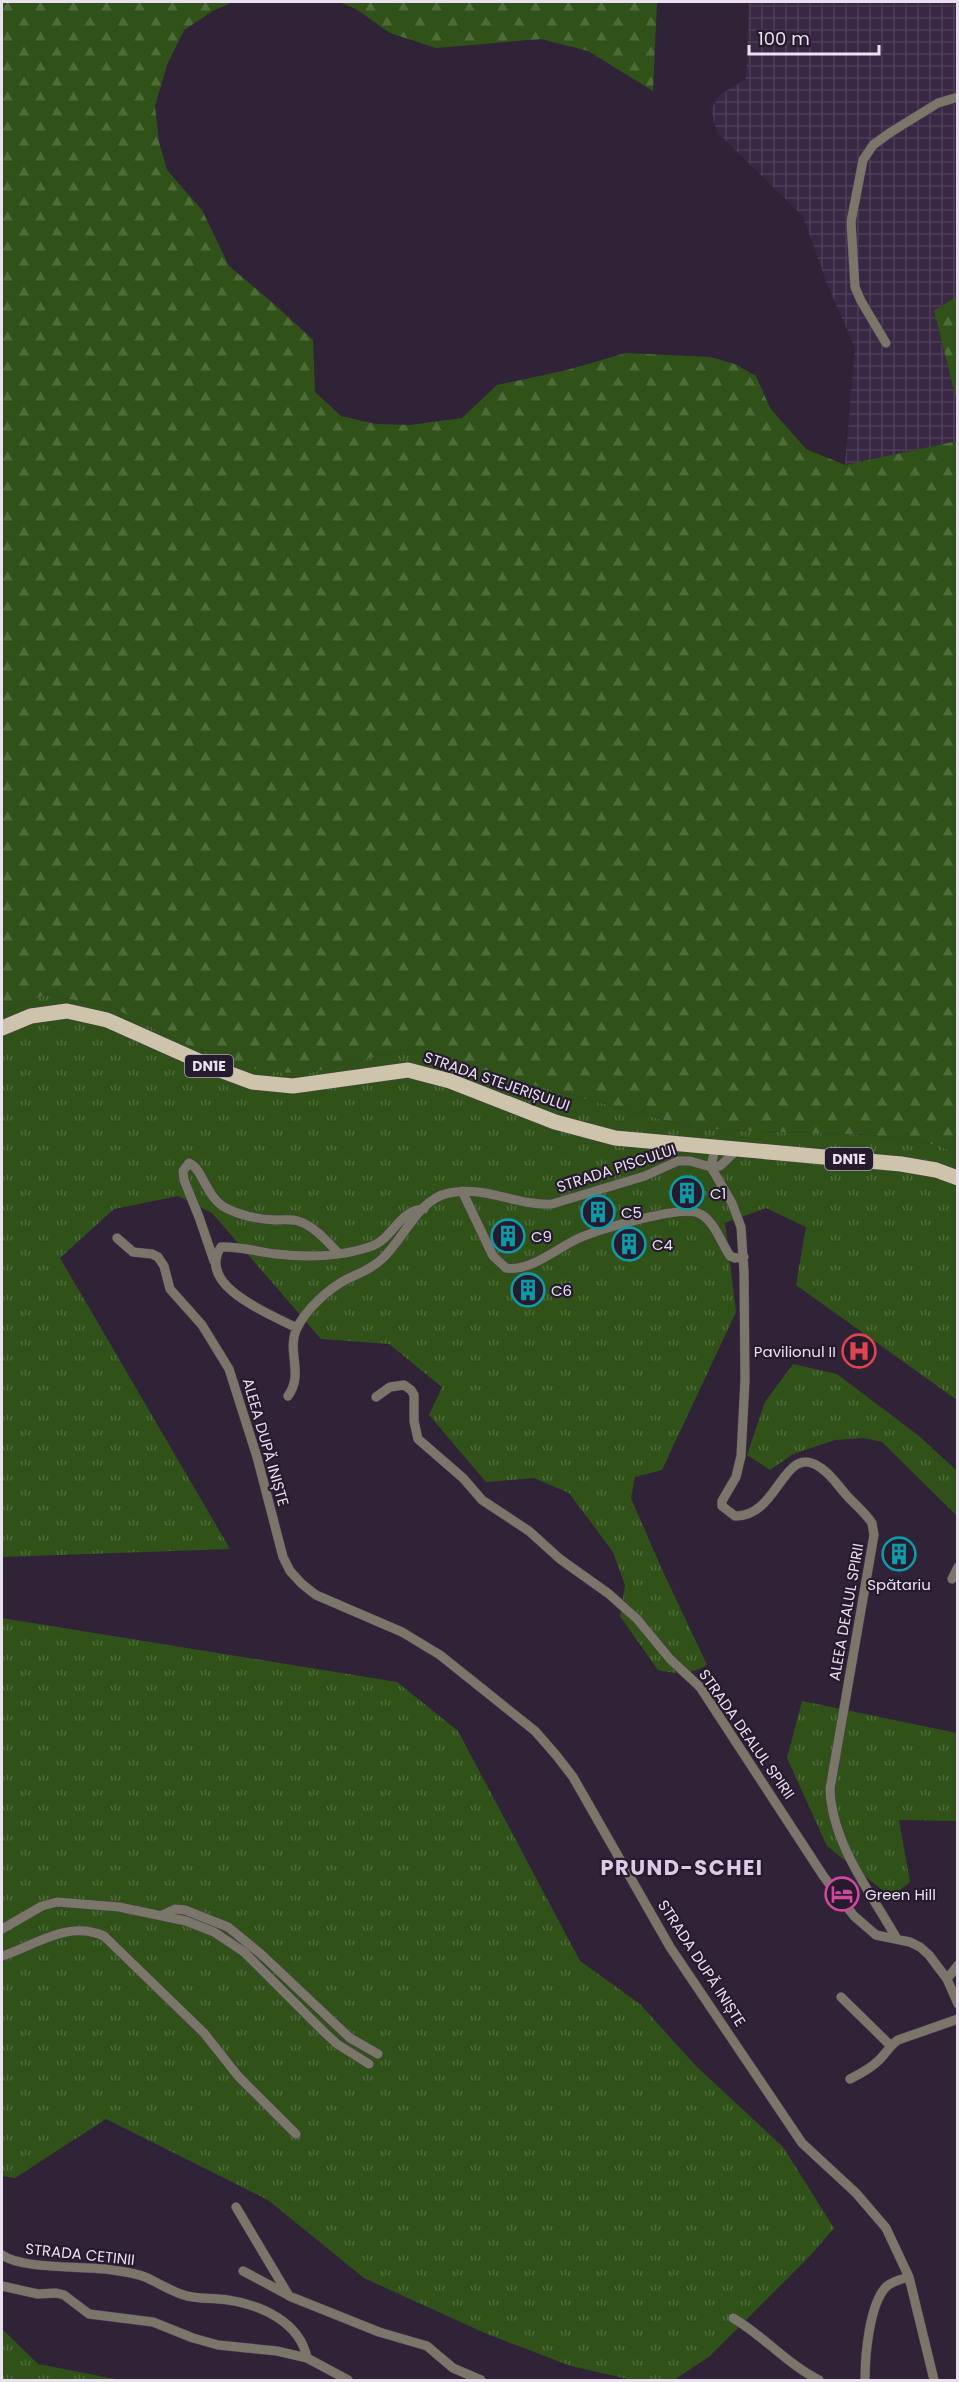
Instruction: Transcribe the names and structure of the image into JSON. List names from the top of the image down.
{
  "streets": {
    "main road": ["DN1E", "STRADA STEJERIȘULUI"],
    "street": [
      "STRADA PISCULUI",
      "ALEEA DUPĂ INIȘTE",
      "ALEEA DEALUL SPIRII",
      "STRADA DEALUL SPIRII",
      "STRADA DUPĂ INIȘTE",
      "STRADA CETINII"
    ]
  },
  "crossings": [
    ["STRADA PISCULUI", "ALEEA DEALUL SPIRII"],
    ["ALEEA DUPĂ INIȘTE", "STRADA DUPĂ INIȘTE"],
    ["ALEEA DEALUL SPIRII", "STRADA DEALUL SPIRII"]
  ],
  "districts": ["PRUND-SCHEI"],
  "places": {
    "building": [
      "C1",
      "C5",
      "C9",
      "C4",
      "C6",
      "Spătariu"
    ],
    "hospital": ["Pavilionul II"],
    "hotel": ["Green Hill"]
  },
  "scale_bar": "100 m"
}
